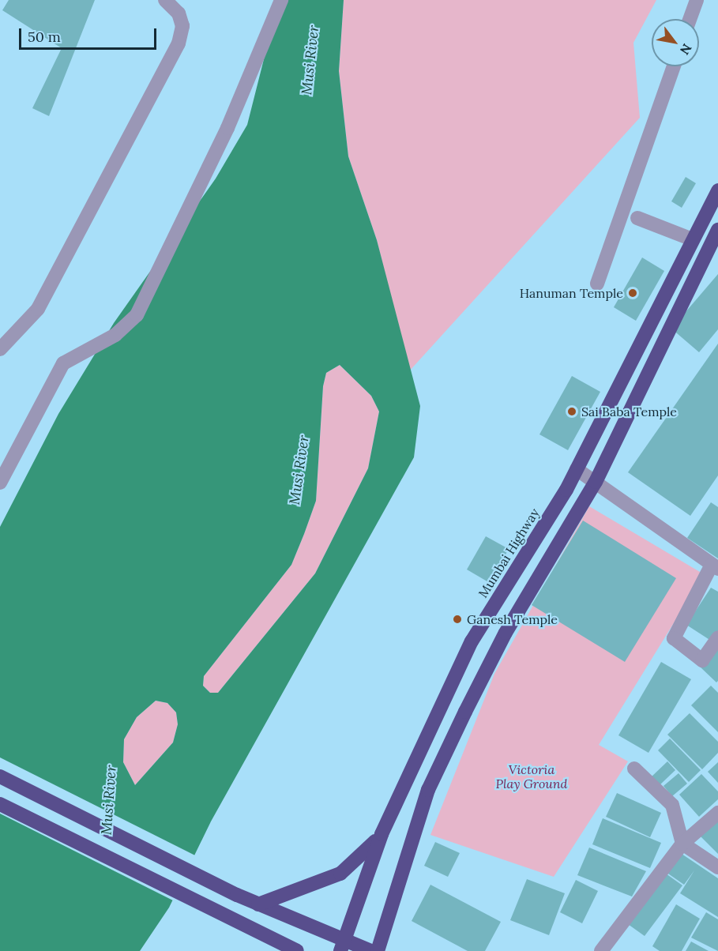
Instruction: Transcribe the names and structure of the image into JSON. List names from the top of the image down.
{
  "streets": {
    "highway": ["Mumbai Highway"]
  },
  "water": ["Musi River"],
  "parks": ["Victoria Play Ground"],
  "places": ["Hanuman Temple", "Sai Baba Temple", "Ganesh Temple"],
  "scale_bar": "50 m",
  "north": "bottom right"
}
